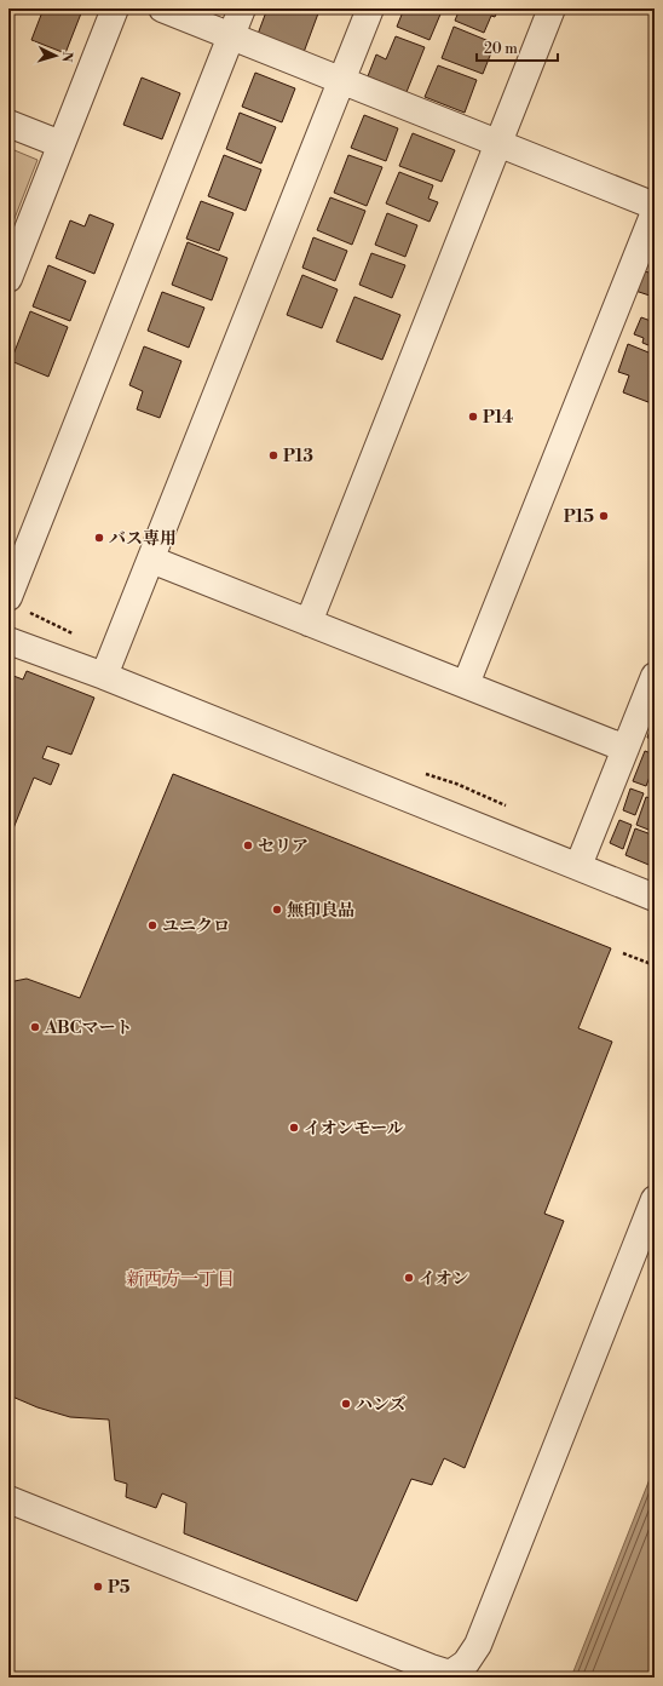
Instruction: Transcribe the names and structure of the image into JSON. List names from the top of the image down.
{
  "districts": ["新西方一丁目"],
  "places": [
    "P14",
    "P13",
    "P15",
    "バス専用",
    "セリア",
    "無印良品",
    "ユニクロ",
    "ABCマート",
    "イオンモール",
    "イオン",
    "ハンズ",
    "P5"
  ],
  "scale_bar": "20 m",
  "north": "right"
}
